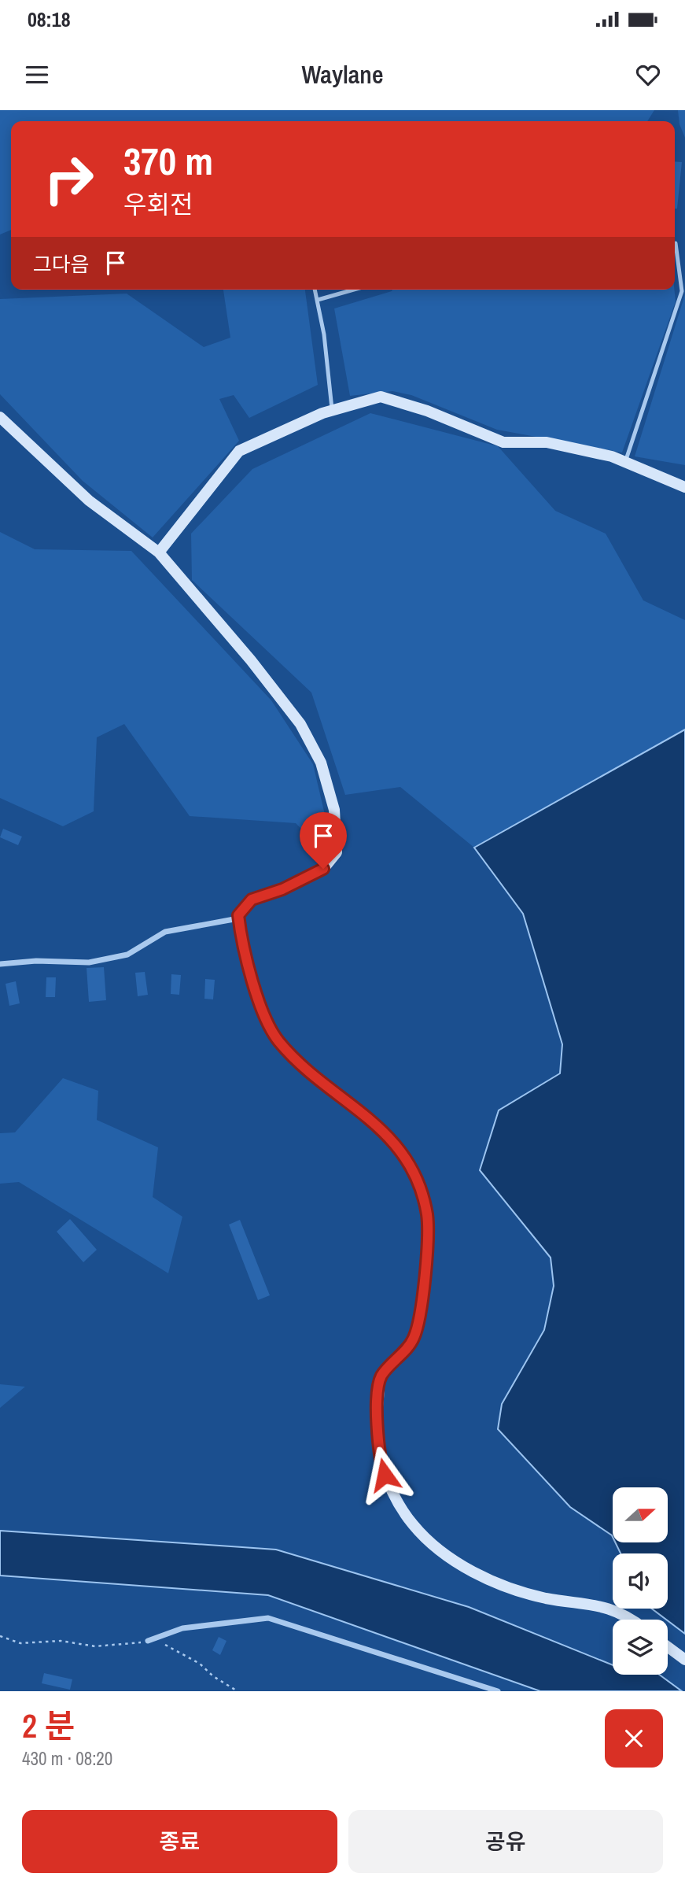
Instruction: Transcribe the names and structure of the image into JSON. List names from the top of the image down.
{
  "north": "right",
  "page": {
    "status": "08:18",
    "header": "Waylane",
    "turn": ["370 m", "우회전"],
    "then": "그다음",
    "heading": ["2 분", "430 m · 08:20"],
    "buttons": ["종료", "공유"]
  }
}
